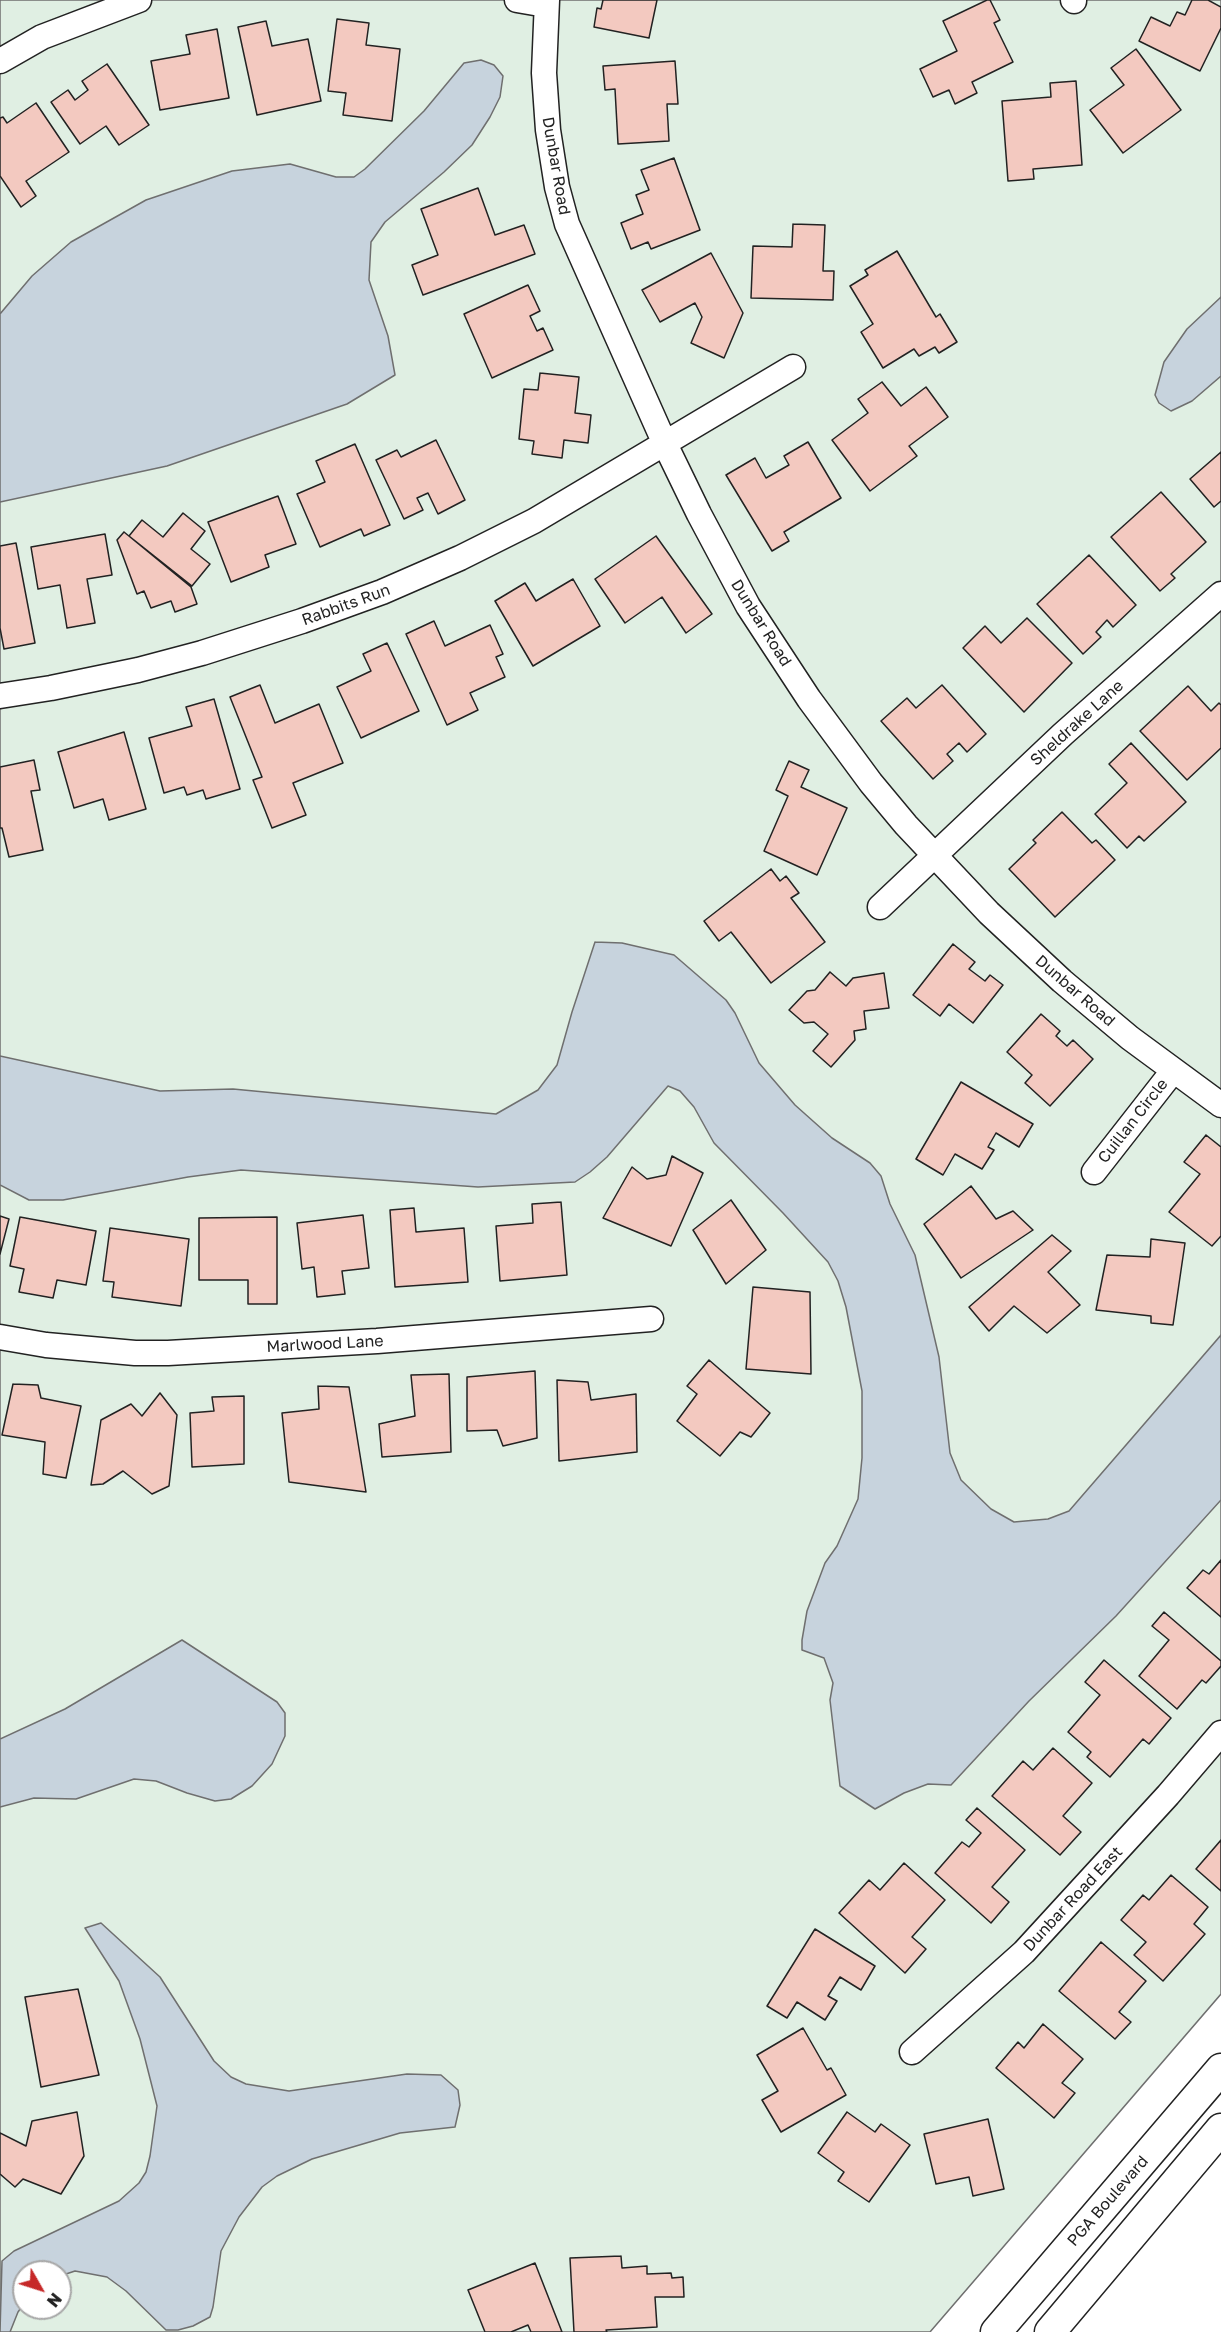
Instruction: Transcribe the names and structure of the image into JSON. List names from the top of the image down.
{
  "streets": {
    "main road": ["PGA Boulevard"],
    "street": [
      "Dunbar Road",
      "Rabbits Run",
      "Sheldrake Lane",
      "Cuillan Circle",
      "Marlwood Lane",
      "Dunbar Road East"
    ]
  },
  "crossings": [
    ["Dunbar Road", "Rabbits Run"],
    ["Dunbar Road", "Sheldrake Lane"],
    ["Dunbar Road", "Cuillan Circle"]
  ],
  "north": "bottom right"
}
